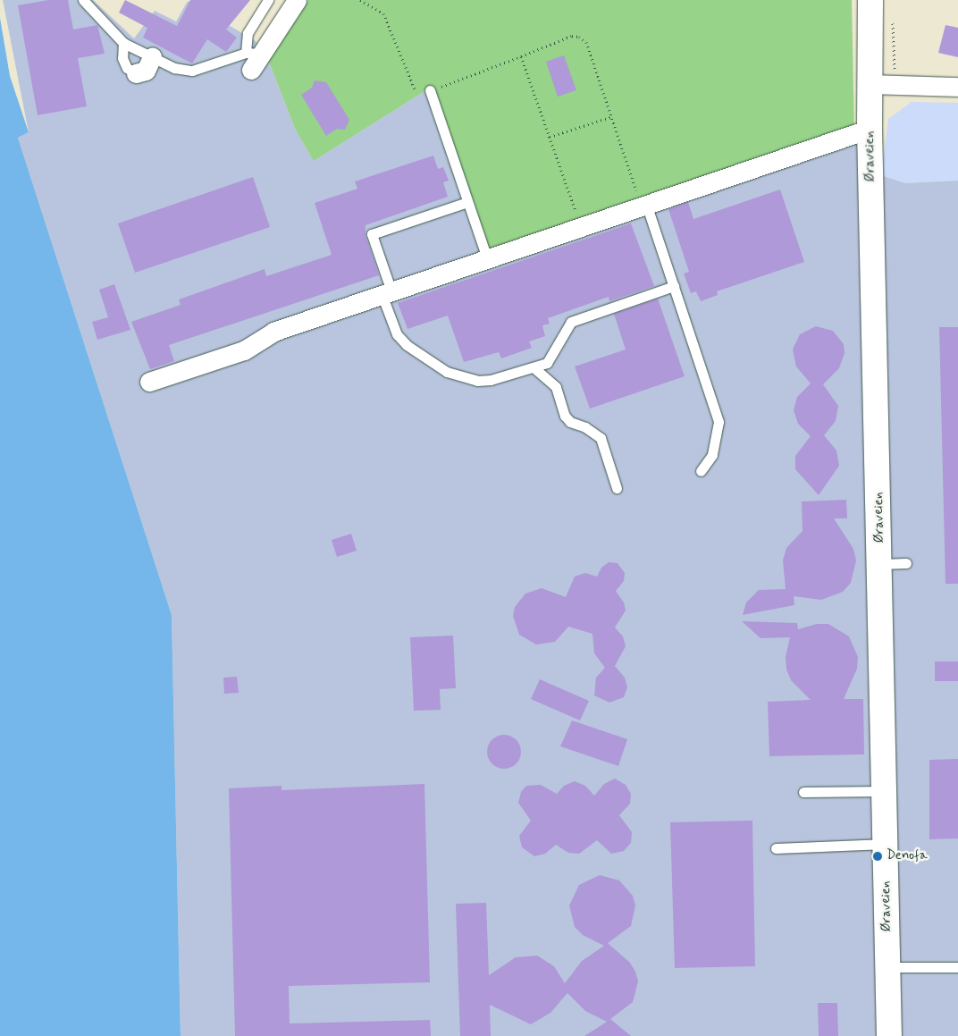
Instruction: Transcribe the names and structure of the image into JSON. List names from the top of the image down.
{
  "streets": {
    "street": ["Øraveien"]
  },
  "places": ["Denofa"]
}
